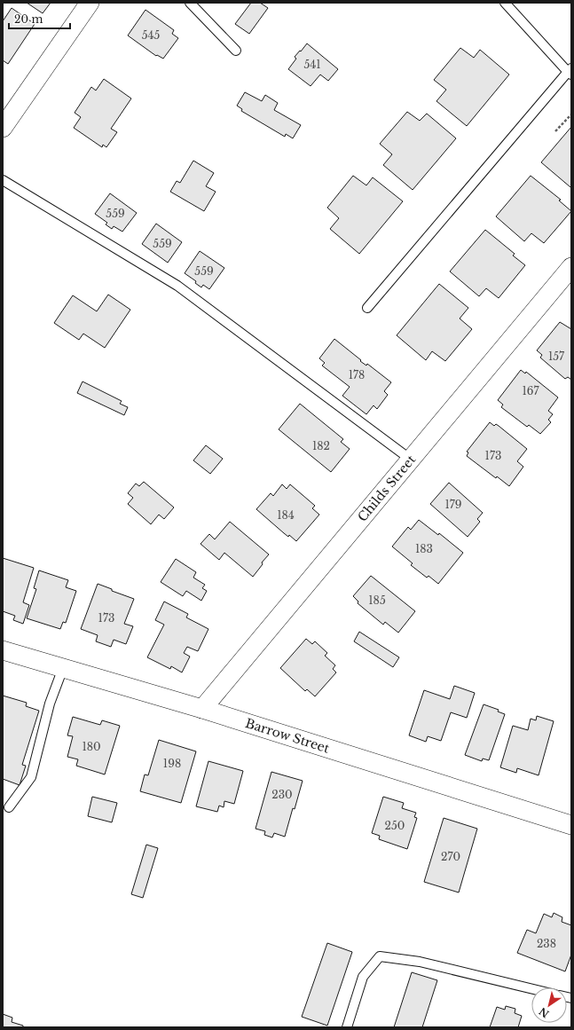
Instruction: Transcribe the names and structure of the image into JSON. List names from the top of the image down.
{
  "streets": {
    "street": ["Childs Street", "Barrow Street"]
  },
  "crossings": [
    ["Childs Street", "Barrow Street"]
  ],
  "house_numbers": [
    "545",
    "541",
    "559",
    "559",
    "559",
    "157",
    "178",
    "167",
    "182",
    "173",
    "179",
    "184",
    "183",
    "185",
    "173",
    "180",
    "198",
    "230",
    "250",
    "270",
    "238"
  ],
  "scale_bar": "20 m",
  "north": "bottom left"
}
